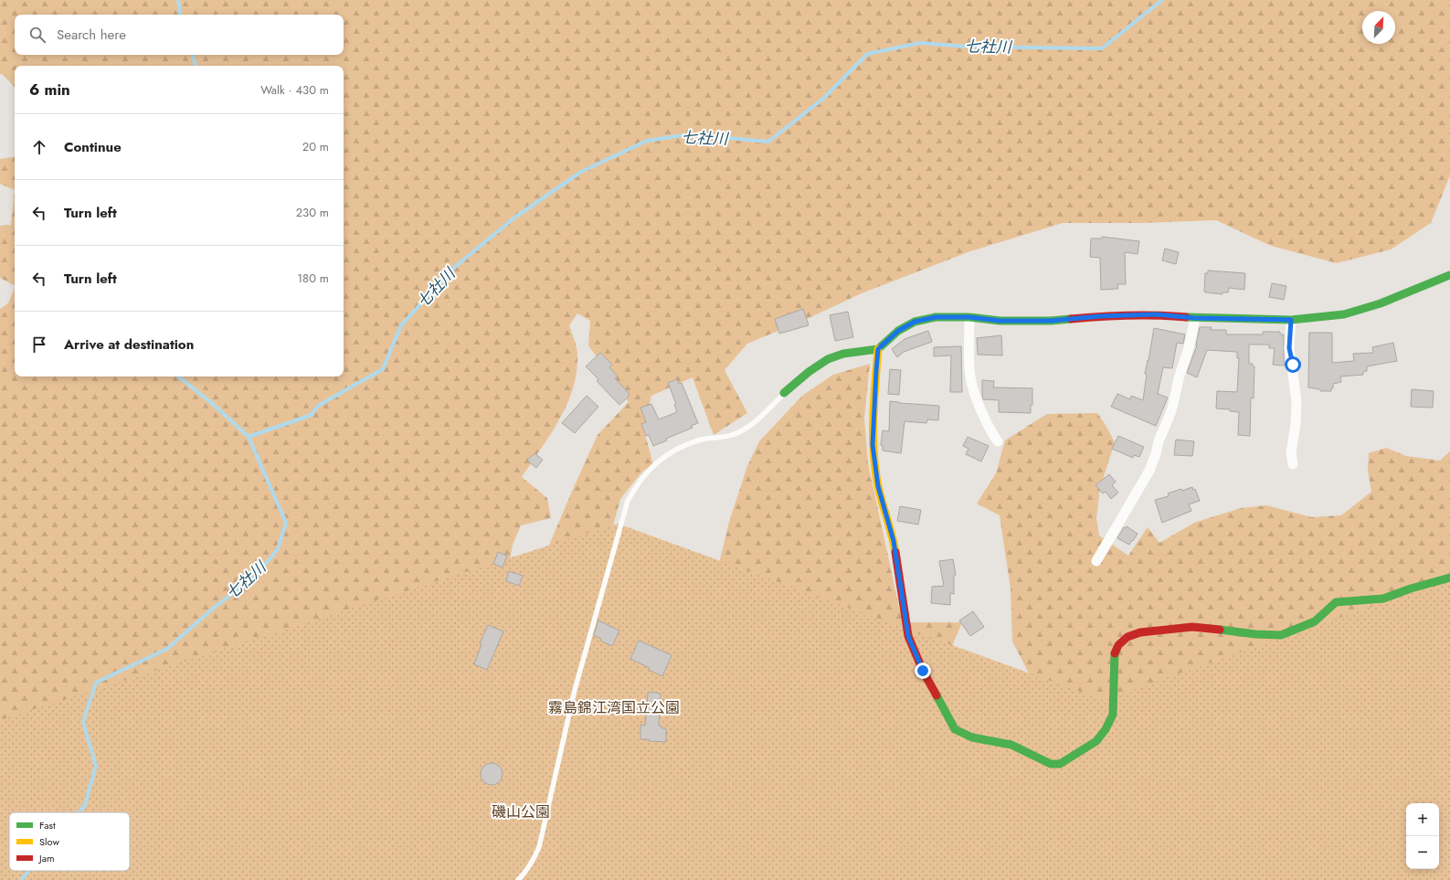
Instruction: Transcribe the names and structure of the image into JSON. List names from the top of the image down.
{
  "water": ["七社川"],
  "parks": ["霧島錦江湾国立公園", "磯山公園"],
  "legend": ["Fast", "Slow", "Jam"],
  "north": "top right",
  "page": {
    "search": "Search here",
    "heading": ["6 min", "Walk · 430 m"],
    "list": [
      ["Continue", "20 m"],
      ["Turn left", "230 m"],
      ["Turn left", "180 m"],
      "Arrive at destination"
    ],
    "map_buttons": ["+", "−"]
  }
}
